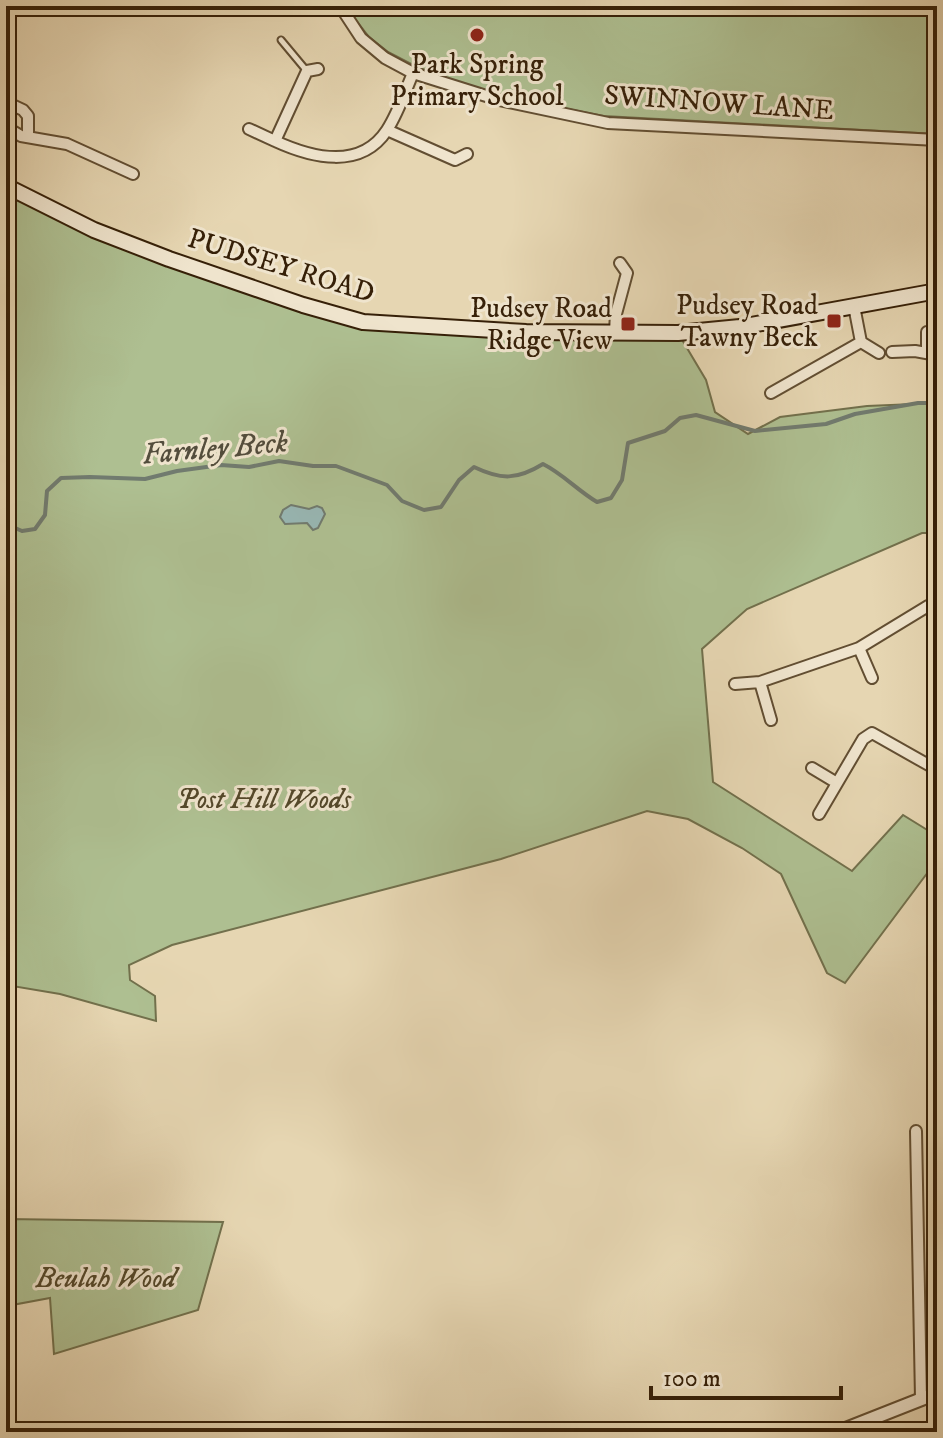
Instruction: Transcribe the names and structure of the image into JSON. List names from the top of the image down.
{
  "streets": {
    "main road": ["PUDSEY ROAD"],
    "street": ["SWINNOW LANE"]
  },
  "water": ["Farnley Beck"],
  "parks": ["Post Hill Woods", "Beulah Wood"],
  "places": {
    "other": ["Park Spring Primary School"],
    "transit": ["Pudsey Road Tawny Beck", "Pudsey Road Ridge View"]
  },
  "scale_bar": "100 m"
}
